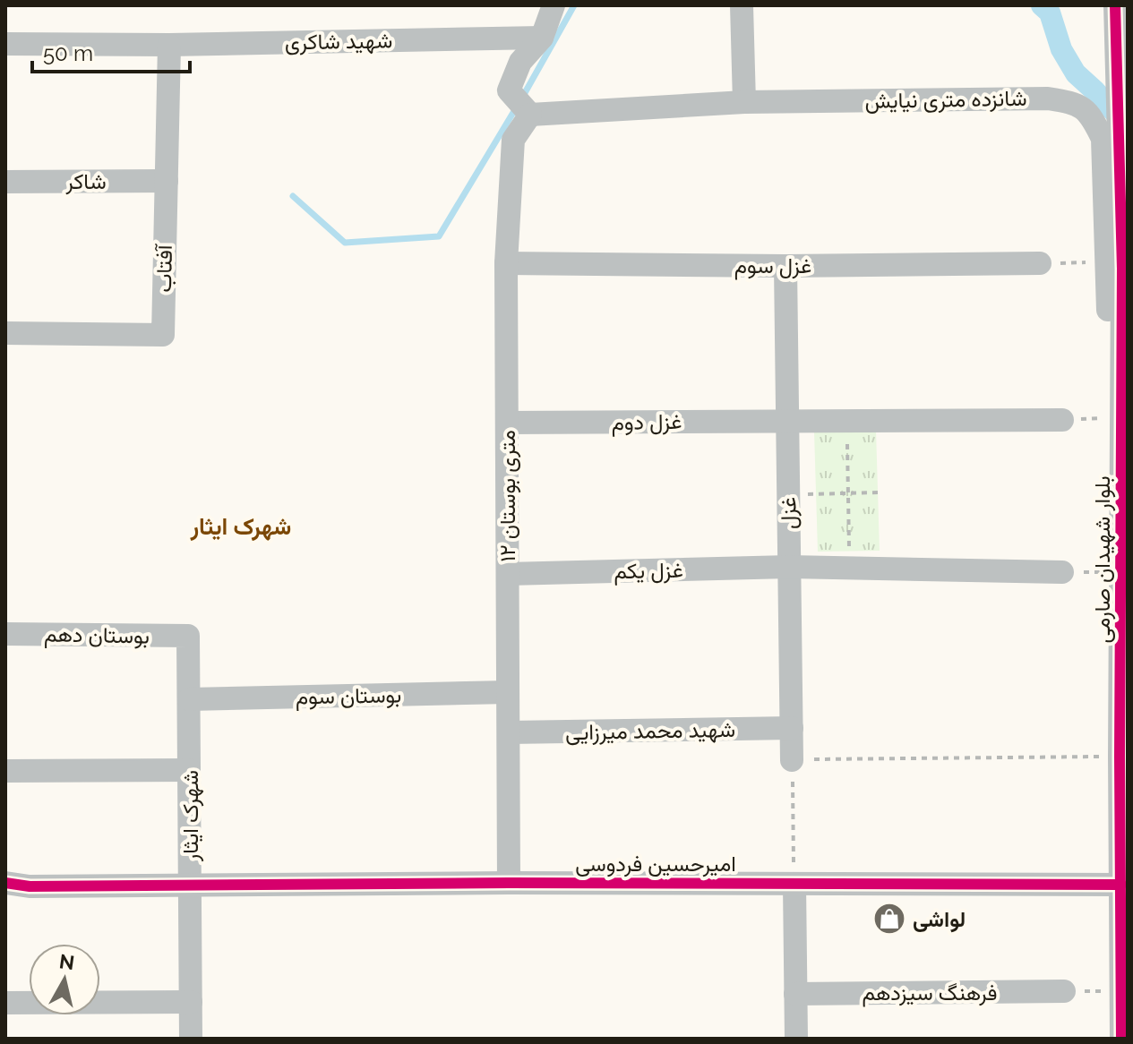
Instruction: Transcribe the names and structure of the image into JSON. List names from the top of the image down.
{
  "streets": {
    "street": [
      "شهید شاکری",
      "شانزده متری نیایش",
      "شاکر",
      "غزل سوم",
      "آفتاب",
      "غزل دوم",
      "۱۲ متری بوستان",
      "غزل",
      "بلوار شهیدان صارمی",
      "غزل یکم",
      "بوستان دهم",
      "بوستان سوم",
      "شهید محمد میرزایی",
      "شهرک ایثار",
      "امیرحسین فردوسی",
      "فرهنگ سیزدهم"
    ]
  },
  "crossings": [
    ["شهید شاکری", "آفتاب"],
    ["شانزده متری نیایش", "۱۲ متری بوستان"],
    ["شانزده متری نیایش", "بلوار شهیدان صارمی"],
    ["شاکر", "آفتاب"],
    ["غزل سوم", "۱۲ متری بوستان"],
    ["غزل سوم", "غزل"],
    ["غزل دوم", "۱۲ متری بوستان"],
    ["غزل دوم", "غزل"],
    ["۱۲ متری بوستان", "غزل یکم"],
    ["۱۲ متری بوستان", "بوستان سوم"],
    ["۱۲ متری بوستان", "شهید محمد میرزایی"],
    ["۱۲ متری بوستان", "امیرحسین فردوسی"],
    ["غزل", "غزل یکم"],
    ["غزل", "شهید محمد میرزایی"],
    ["بلوار شهیدان صارمی", "امیرحسین فردوسی"],
    ["بوستان دهم", "شهرک ایثار"],
    ["بوستان سوم", "شهرک ایثار"],
    ["شهرک ایثار", "امیرحسین فردوسی"]
  ],
  "districts": ["شهرک ایثار"],
  "places": {
    "shop": ["لواشی"]
  },
  "scale_bar": "50 m",
  "north": "top"
}
